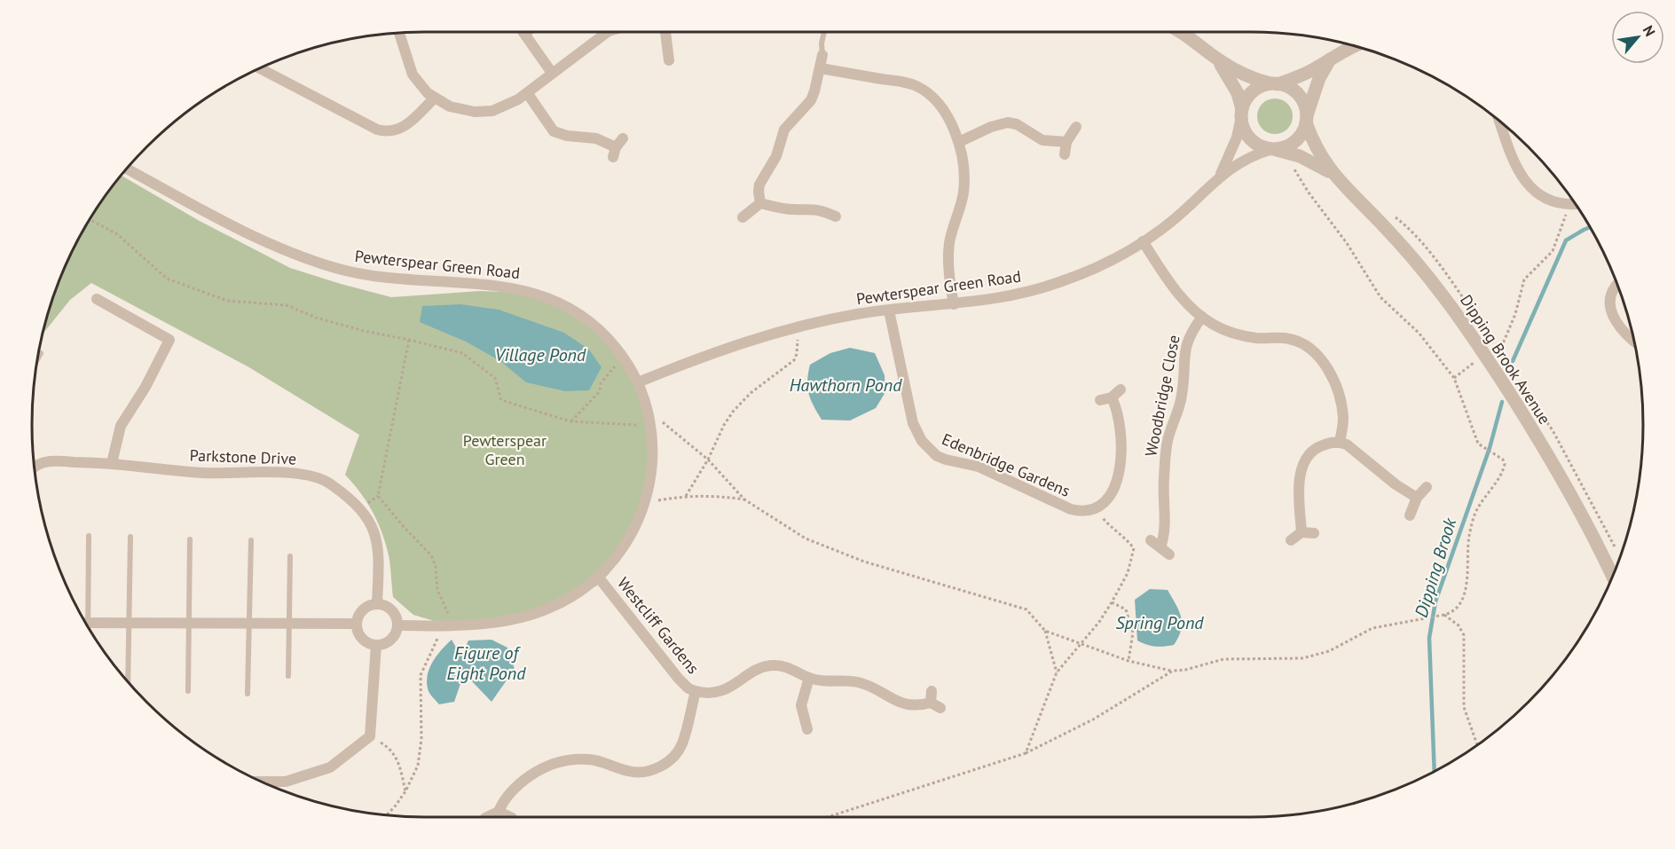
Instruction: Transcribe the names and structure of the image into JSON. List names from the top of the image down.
{
  "streets": {
    "street": [
      "Pewterspear Green Road",
      "Dipping Brook Avenue",
      "Woodbridge Close",
      "Parkstone Drive",
      "Edenbridge Gardens",
      "Westcliff Gardens"
    ]
  },
  "crossings": [
    ["Pewterspear Green Road", "Dipping Brook Avenue"],
    ["Pewterspear Green Road", "Parkstone Drive"],
    ["Pewterspear Green Road", "Edenbridge Gardens"],
    ["Pewterspear Green Road", "Westcliff Gardens"]
  ],
  "water": [
    "Village Pond",
    "Hawthorn Pond",
    "Dipping Brook",
    "Spring Pond",
    "Figure of Eight Pond"
  ],
  "parks": ["Pewterspear Green"],
  "north": "top right"
}
